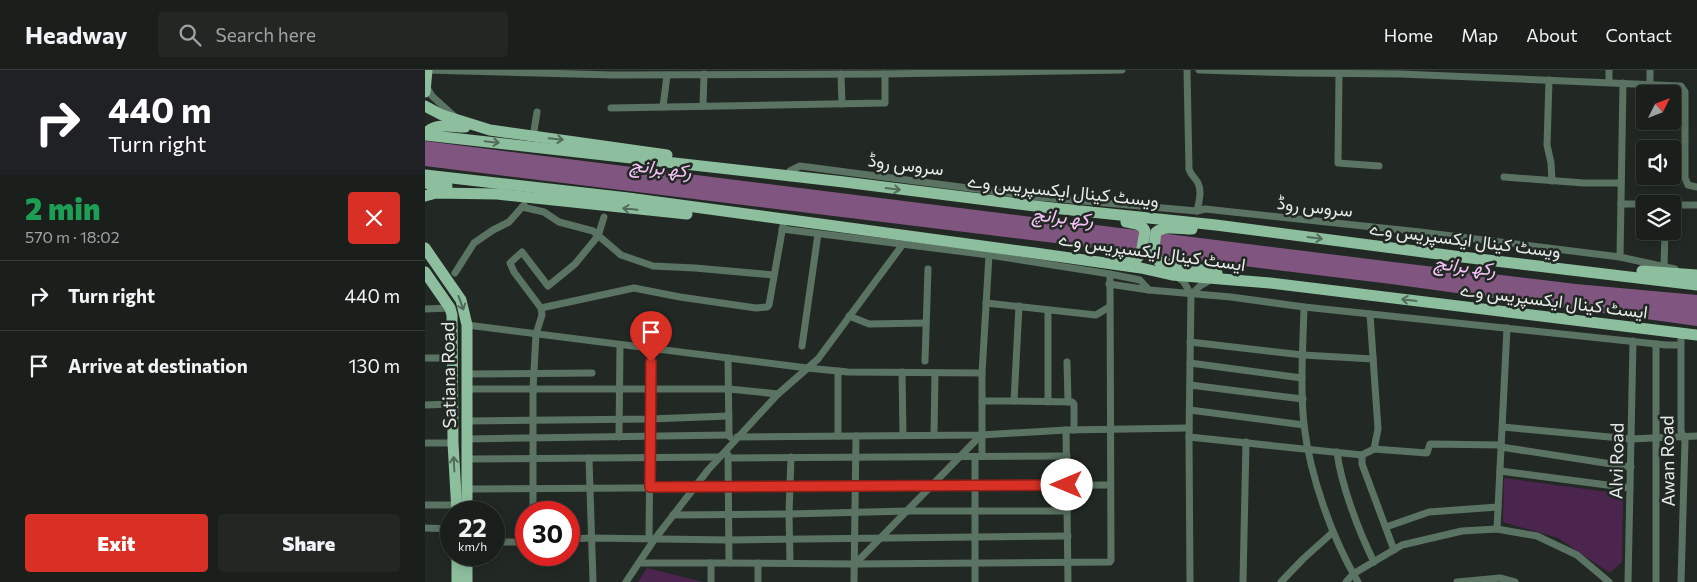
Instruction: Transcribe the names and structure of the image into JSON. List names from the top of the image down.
{
  "streets": {
    "main road": ["ویسٹ کینال ایکسپریس وے", "ایسٹ کینال ایکسپریس وے", "Satiana Road"],
    "street": ["سروس روڈ", "Alvi Road", "Awan Road"]
  },
  "water": ["رکھ برانچ"],
  "north": "top right",
  "page": {
    "header": "Headway",
    "search": "Search here",
    "nav": [
      "Home",
      "Map",
      "About",
      "Contact"
    ],
    "turn": ["440 m", "Turn right"],
    "heading": ["2 min", "570 m · 18:02"],
    "list": [
      {
        "name": "Turn right",
        "value": "440 m"
      },
      {
        "name": "Arrive at destination",
        "value": "130 m"
      }
    ],
    "speed": "22 km/h",
    "limit": "30",
    "buttons": ["Exit", "Share"]
  }
}
